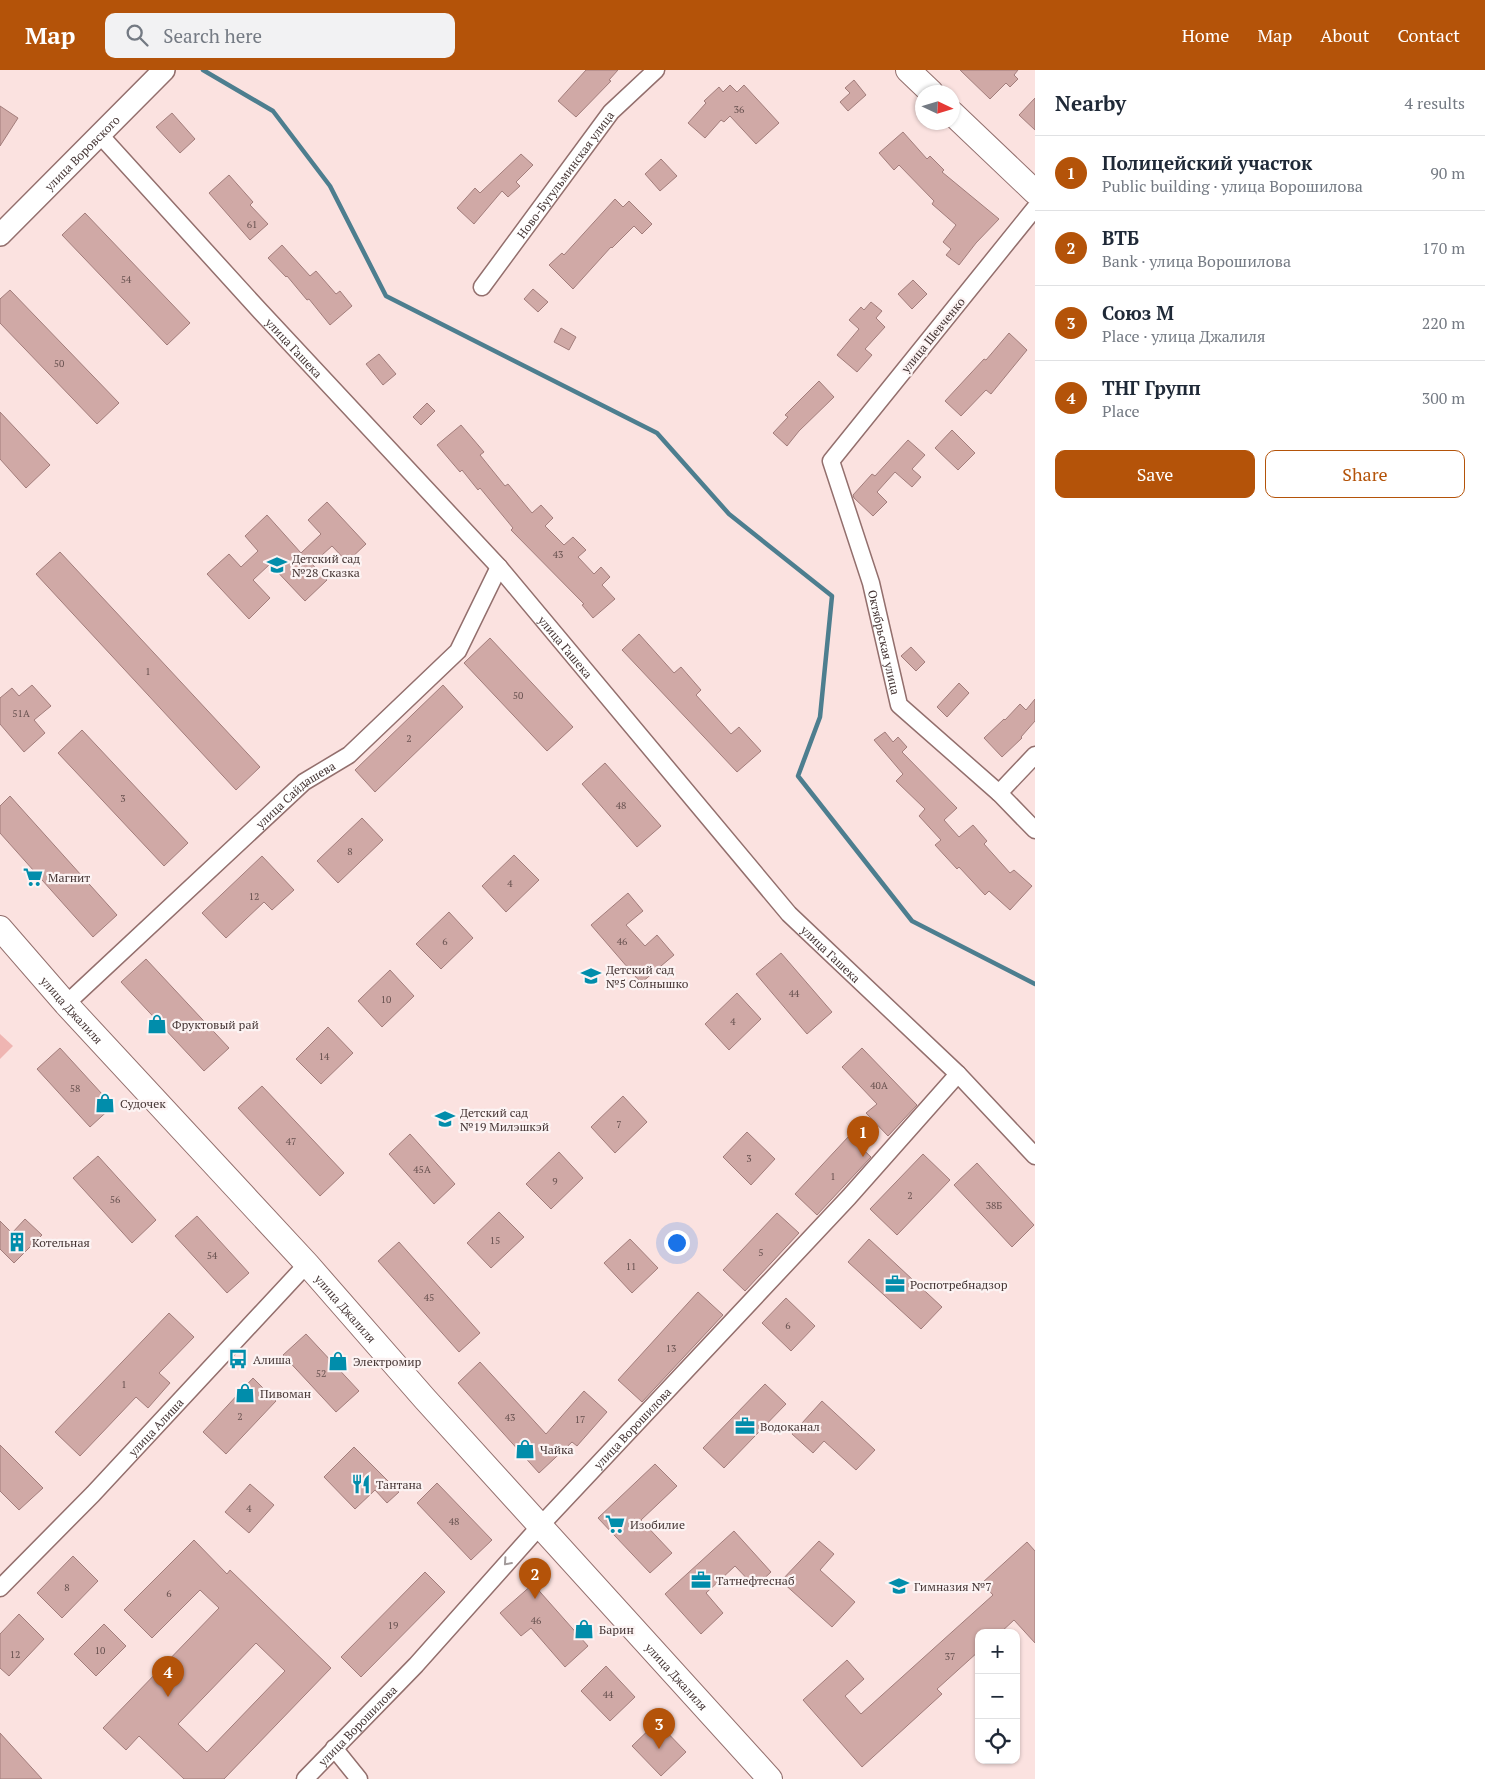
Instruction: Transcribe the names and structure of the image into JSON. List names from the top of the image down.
{
  "streets": {
    "main road": ["улица Джалиля"],
    "street": [
      "улица Воровского",
      "Ново-Бугульминская улица",
      "улица Шевченко",
      "улица Гашека",
      "Октябрьская улица",
      "улица Сайдашева",
      "улица Ворошилова",
      "улица Алиша"
    ]
  },
  "crossings": [
    ["улица Воровского", "улица Гашека"],
    ["улица Шевченко", "Октябрьская улица"],
    ["улица Гашека", "улица Сайдашева"],
    ["улица Гашека", "улица Ворошилова"],
    ["улица Сайдашева", "улица Джалиля"],
    ["улица Джалиля", "улица Ворошилова"],
    ["улица Джалиля", "улица Алиша"]
  ],
  "places": {
    "school or university": [
      "Детский сад №28 Сказка",
      "Детский сад №5 Солнышко",
      "Детский сад №19 Милэшкэй",
      "Гимназия №7"
    ],
    "supermarket": ["Магнит", "Изобилие"],
    "shop": [
      "Фруктовый рай",
      "Судочек",
      "Электромир",
      "Пивоман",
      "Чайка",
      "Барин"
    ],
    "building": ["Котельная"],
    "office": ["Роспотребнадзор", "Водоканал", "Татнефтеснаб"],
    "bus stop": ["Алиша"],
    "restaurant": ["Тантана"]
  },
  "house_numbers": [
    "36",
    "61",
    "54",
    "50",
    "43",
    "1",
    "50",
    "51А",
    "2",
    "3",
    "48",
    "8",
    "4",
    "12",
    "6",
    "46",
    "44",
    "10",
    "4",
    "14",
    "40А",
    "58",
    "7",
    "47",
    "3",
    "45А",
    "1",
    "9",
    "2",
    "56",
    "38Б",
    "15",
    "5",
    "54",
    "11",
    "45",
    "6",
    "13",
    "52",
    "1",
    "2",
    "43",
    "17",
    "4",
    "48",
    "8",
    "6",
    "46",
    "19",
    "10",
    "12",
    "37",
    "44"
  ],
  "north": "right",
  "page": {
    "header": "Map",
    "search": "Search here",
    "nav": [
      "Home",
      "Map",
      "About",
      "Contact"
    ],
    "heading": ["Nearby", "4 results"],
    "list": [
      {
        "mark": "1",
        "name": "Полицейский участок",
        "note": "Public building · улица Ворошилова",
        "value": "90 m"
      },
      {
        "mark": "2",
        "name": "ВТБ",
        "note": "Bank · улица Ворошилова",
        "value": "170 m"
      },
      {
        "mark": "3",
        "name": "Союз М",
        "note": "Place · улица Джалиля",
        "value": "220 m"
      },
      {
        "mark": "4",
        "name": "ТНГ Групп",
        "note": "Place",
        "value": "300 m"
      }
    ],
    "buttons": ["Save", "Share"],
    "pins": [
      "1",
      "2",
      "4",
      "3"
    ],
    "map_buttons": ["+", "−"]
  }
}
